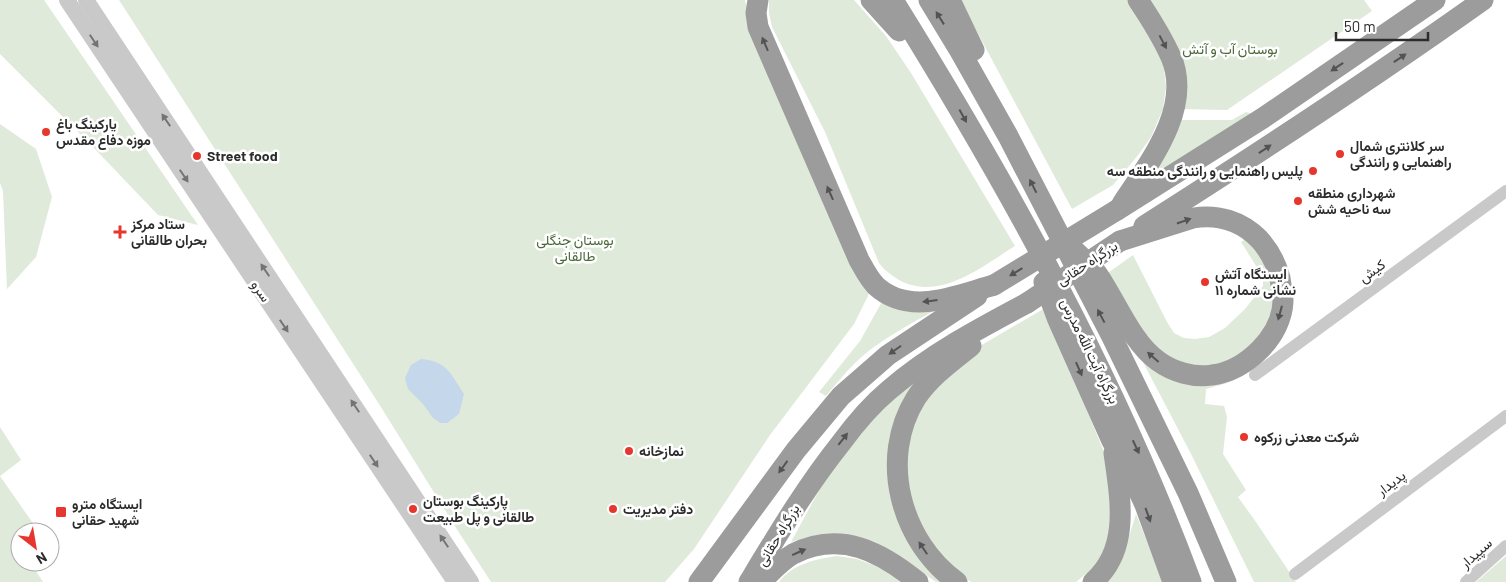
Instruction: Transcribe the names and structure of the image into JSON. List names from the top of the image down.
{
  "streets": {
    "highway": ["بزرگراه حقانی", "بزرگراه آیت الله مدرس"],
    "street": [
      "کیش",
      "سرو",
      "پدیدار",
      "سپیدار"
    ]
  },
  "parks": ["بوستان آب و آتش", "بوستان جنگلی طالقانی"],
  "places": {
    "other": [
      "پارکینگ باغ موزه دفاع مقدس",
      "سر کلانتری شمال راهنمایی و رانندگی",
      "Street food",
      "پلیس راهنمایی و رانندگی منطقه سه",
      "شهرداری منطقه سه ناحیه شش",
      "ایستگاه آتش نشانی شماره ۱۱",
      "شرکت معدنی زرکوه",
      "نمازخانه",
      "پارکینگ بوستان طالقانی و پل طبیعت",
      "دفتر مدیریت"
    ],
    "health": ["ستاد مرکز بحران طالقانی"],
    "transit": ["ایستگاه مترو شهید حقانی"]
  },
  "scale_bar": "50 m",
  "north": "bottom right"
}
